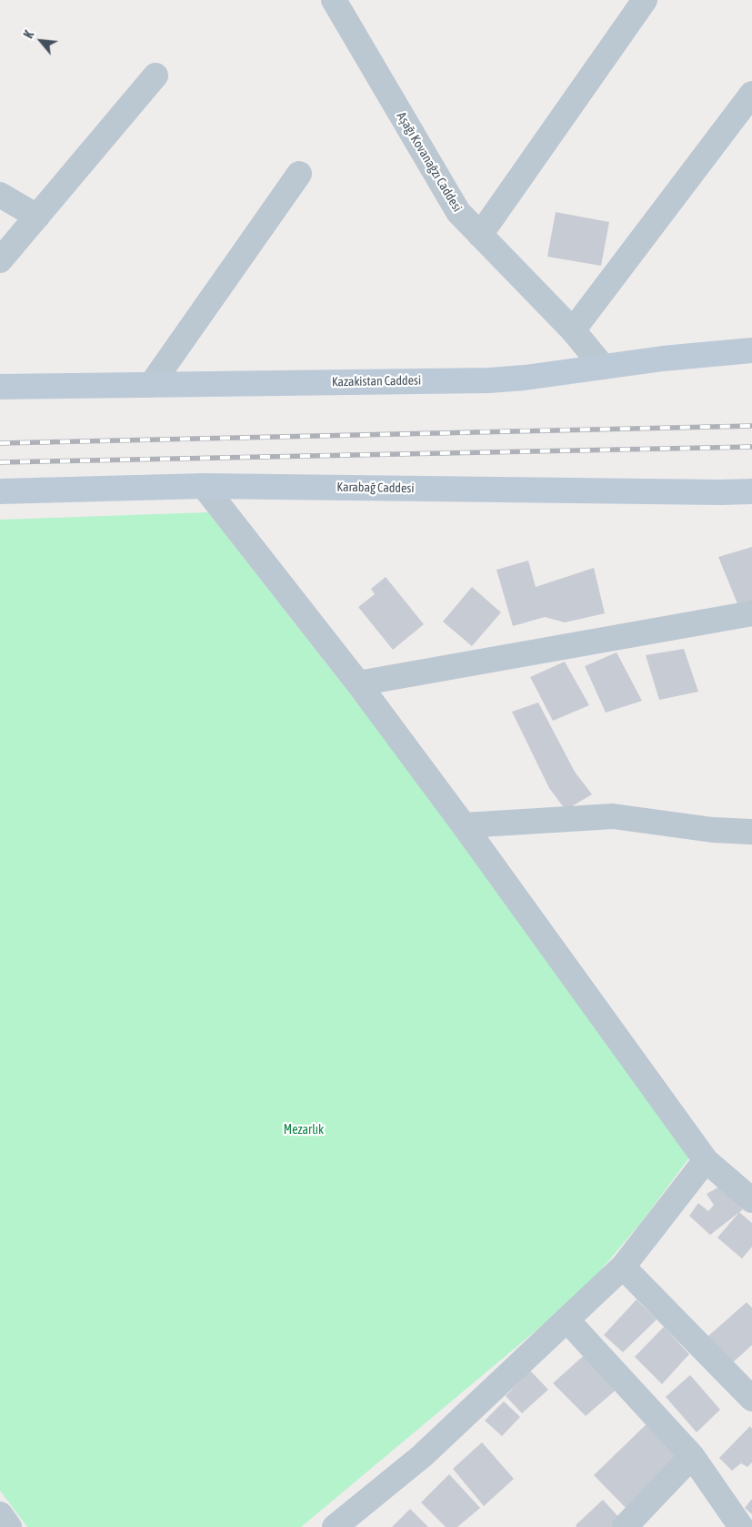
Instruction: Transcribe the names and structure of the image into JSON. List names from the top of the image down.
{
  "streets": {
    "main road": ["Kazakistan Caddesi", "Karabağ Caddesi"],
    "street": ["Aşağı Kovanağzı Caddesi"]
  },
  "crossings": [
    ["Aşağı Kovanağzı Caddesi", "Kazakistan Caddesi"]
  ],
  "parks": ["Mezarlık"],
  "north": "top left"
}
